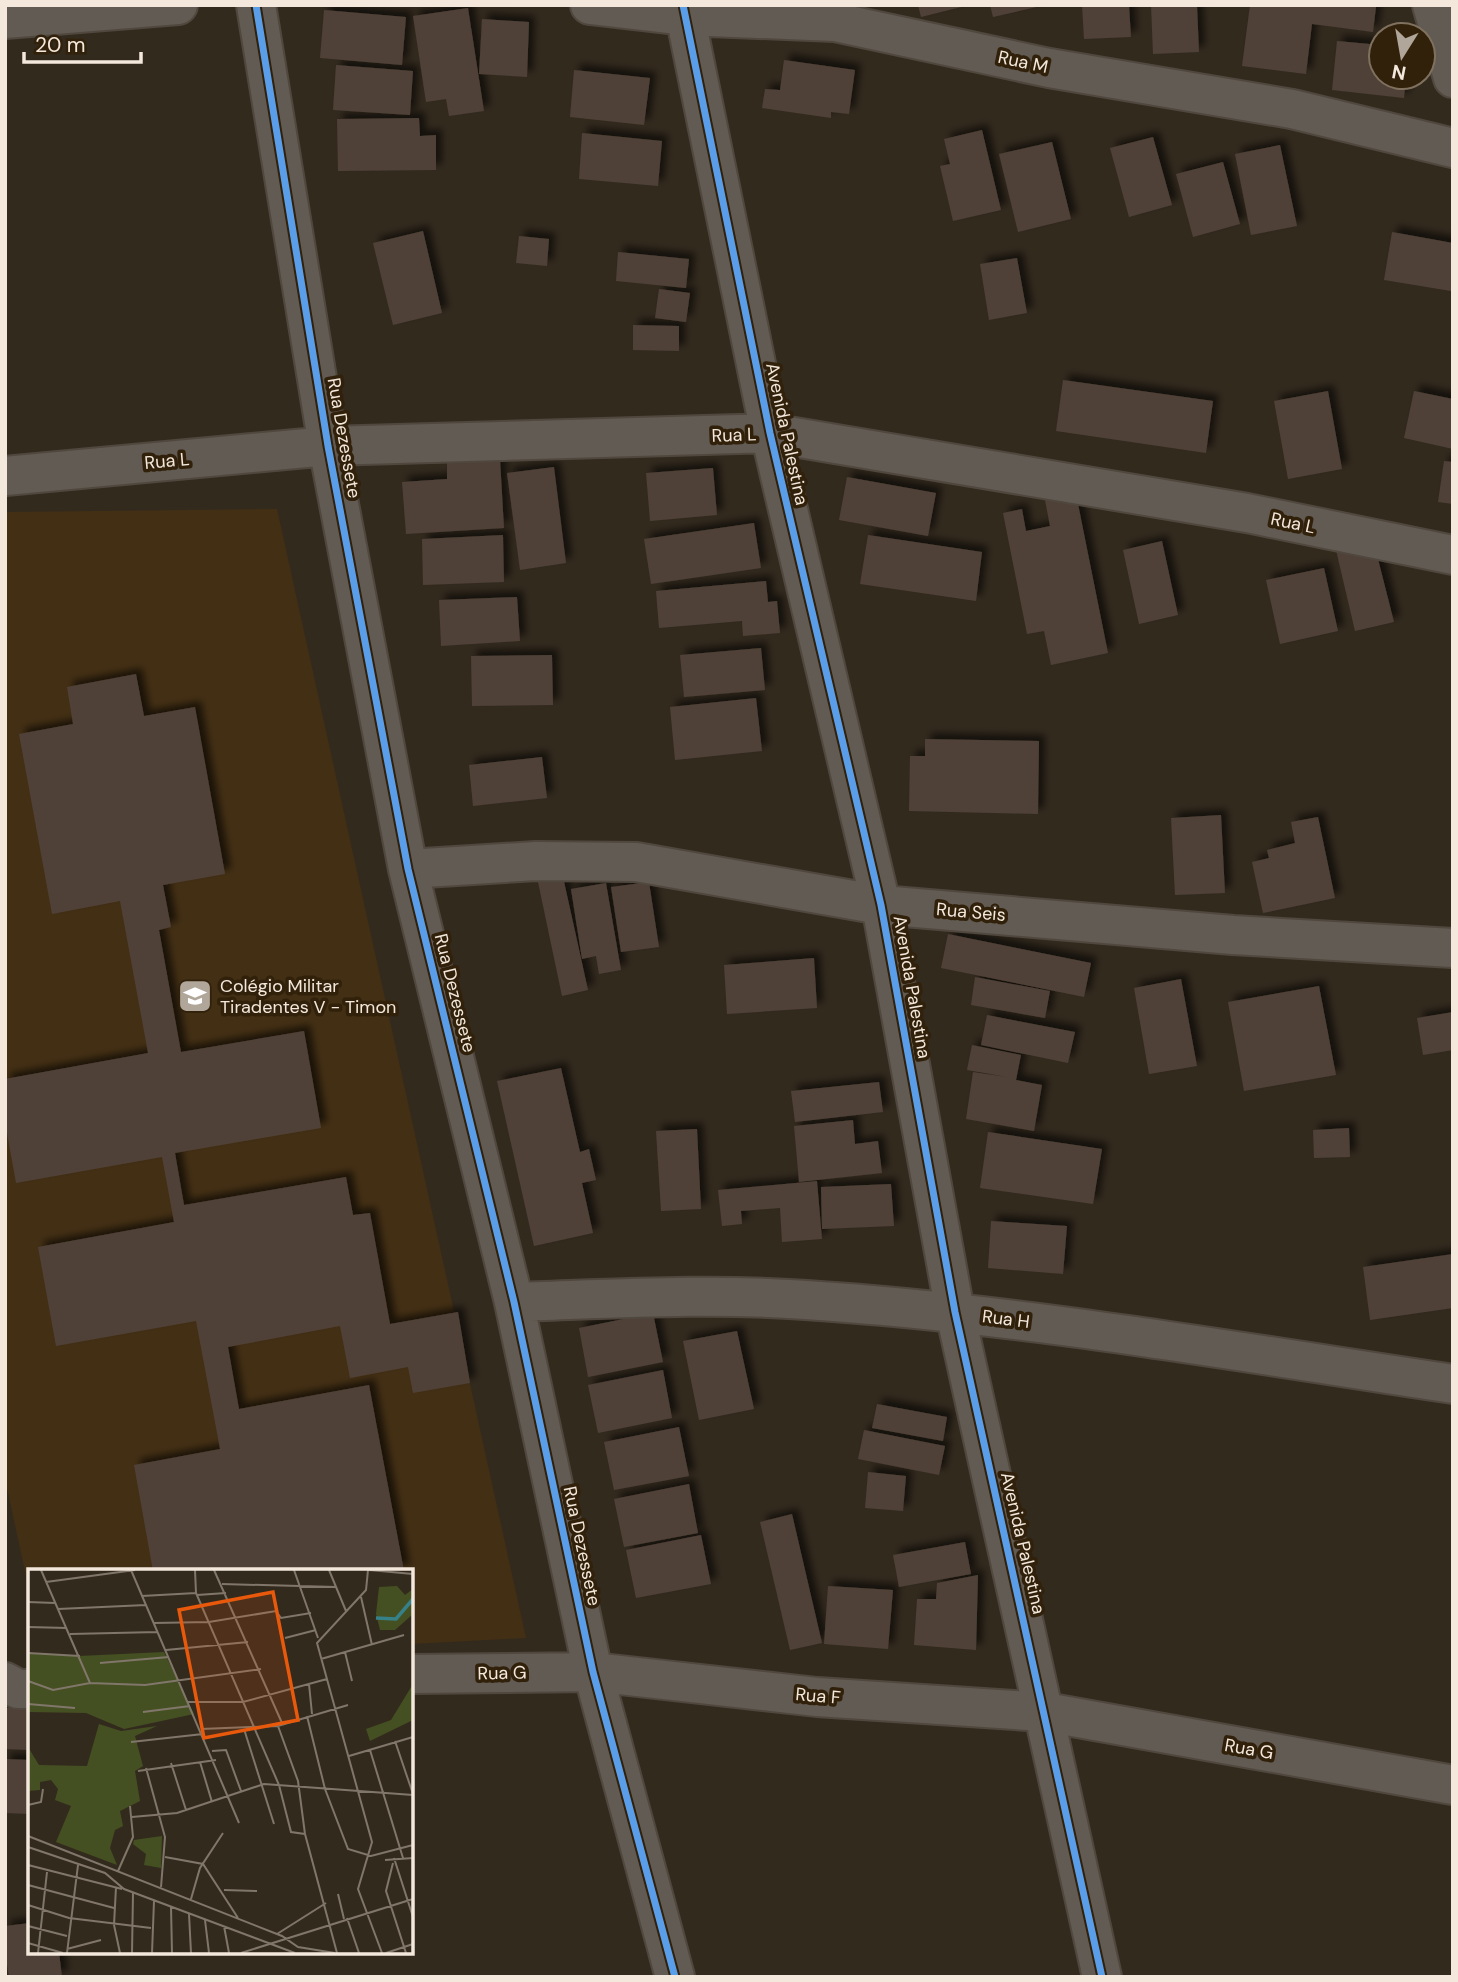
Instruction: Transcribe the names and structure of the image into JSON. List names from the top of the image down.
{
  "streets": {
    "street": [
      "Rua M",
      "Avenida Palestina",
      "Rua L",
      "Rua Dezessete",
      "Rua Seis",
      "Rua H",
      "Rua G",
      "Rua F"
    ]
  },
  "crossings": [
    ["Rua M", "Avenida Palestina"],
    ["Avenida Palestina", "Rua L"],
    ["Avenida Palestina", "Rua Seis"],
    ["Avenida Palestina", "Rua H"],
    ["Avenida Palestina", "Rua G"],
    ["Avenida Palestina", "Rua F"],
    ["Rua L", "Rua Dezessete"],
    ["Rua Dezessete", "Rua Seis"],
    ["Rua Dezessete", "Rua H"],
    ["Rua Dezessete", "Rua G"],
    ["Rua Dezessete", "Rua F"],
    ["Rua G", "Rua F"]
  ],
  "places": {
    "school or university": ["Colégio Militar Tiradentes V - Timon"]
  },
  "scale_bar": "20 m",
  "north": "bottom"
}
